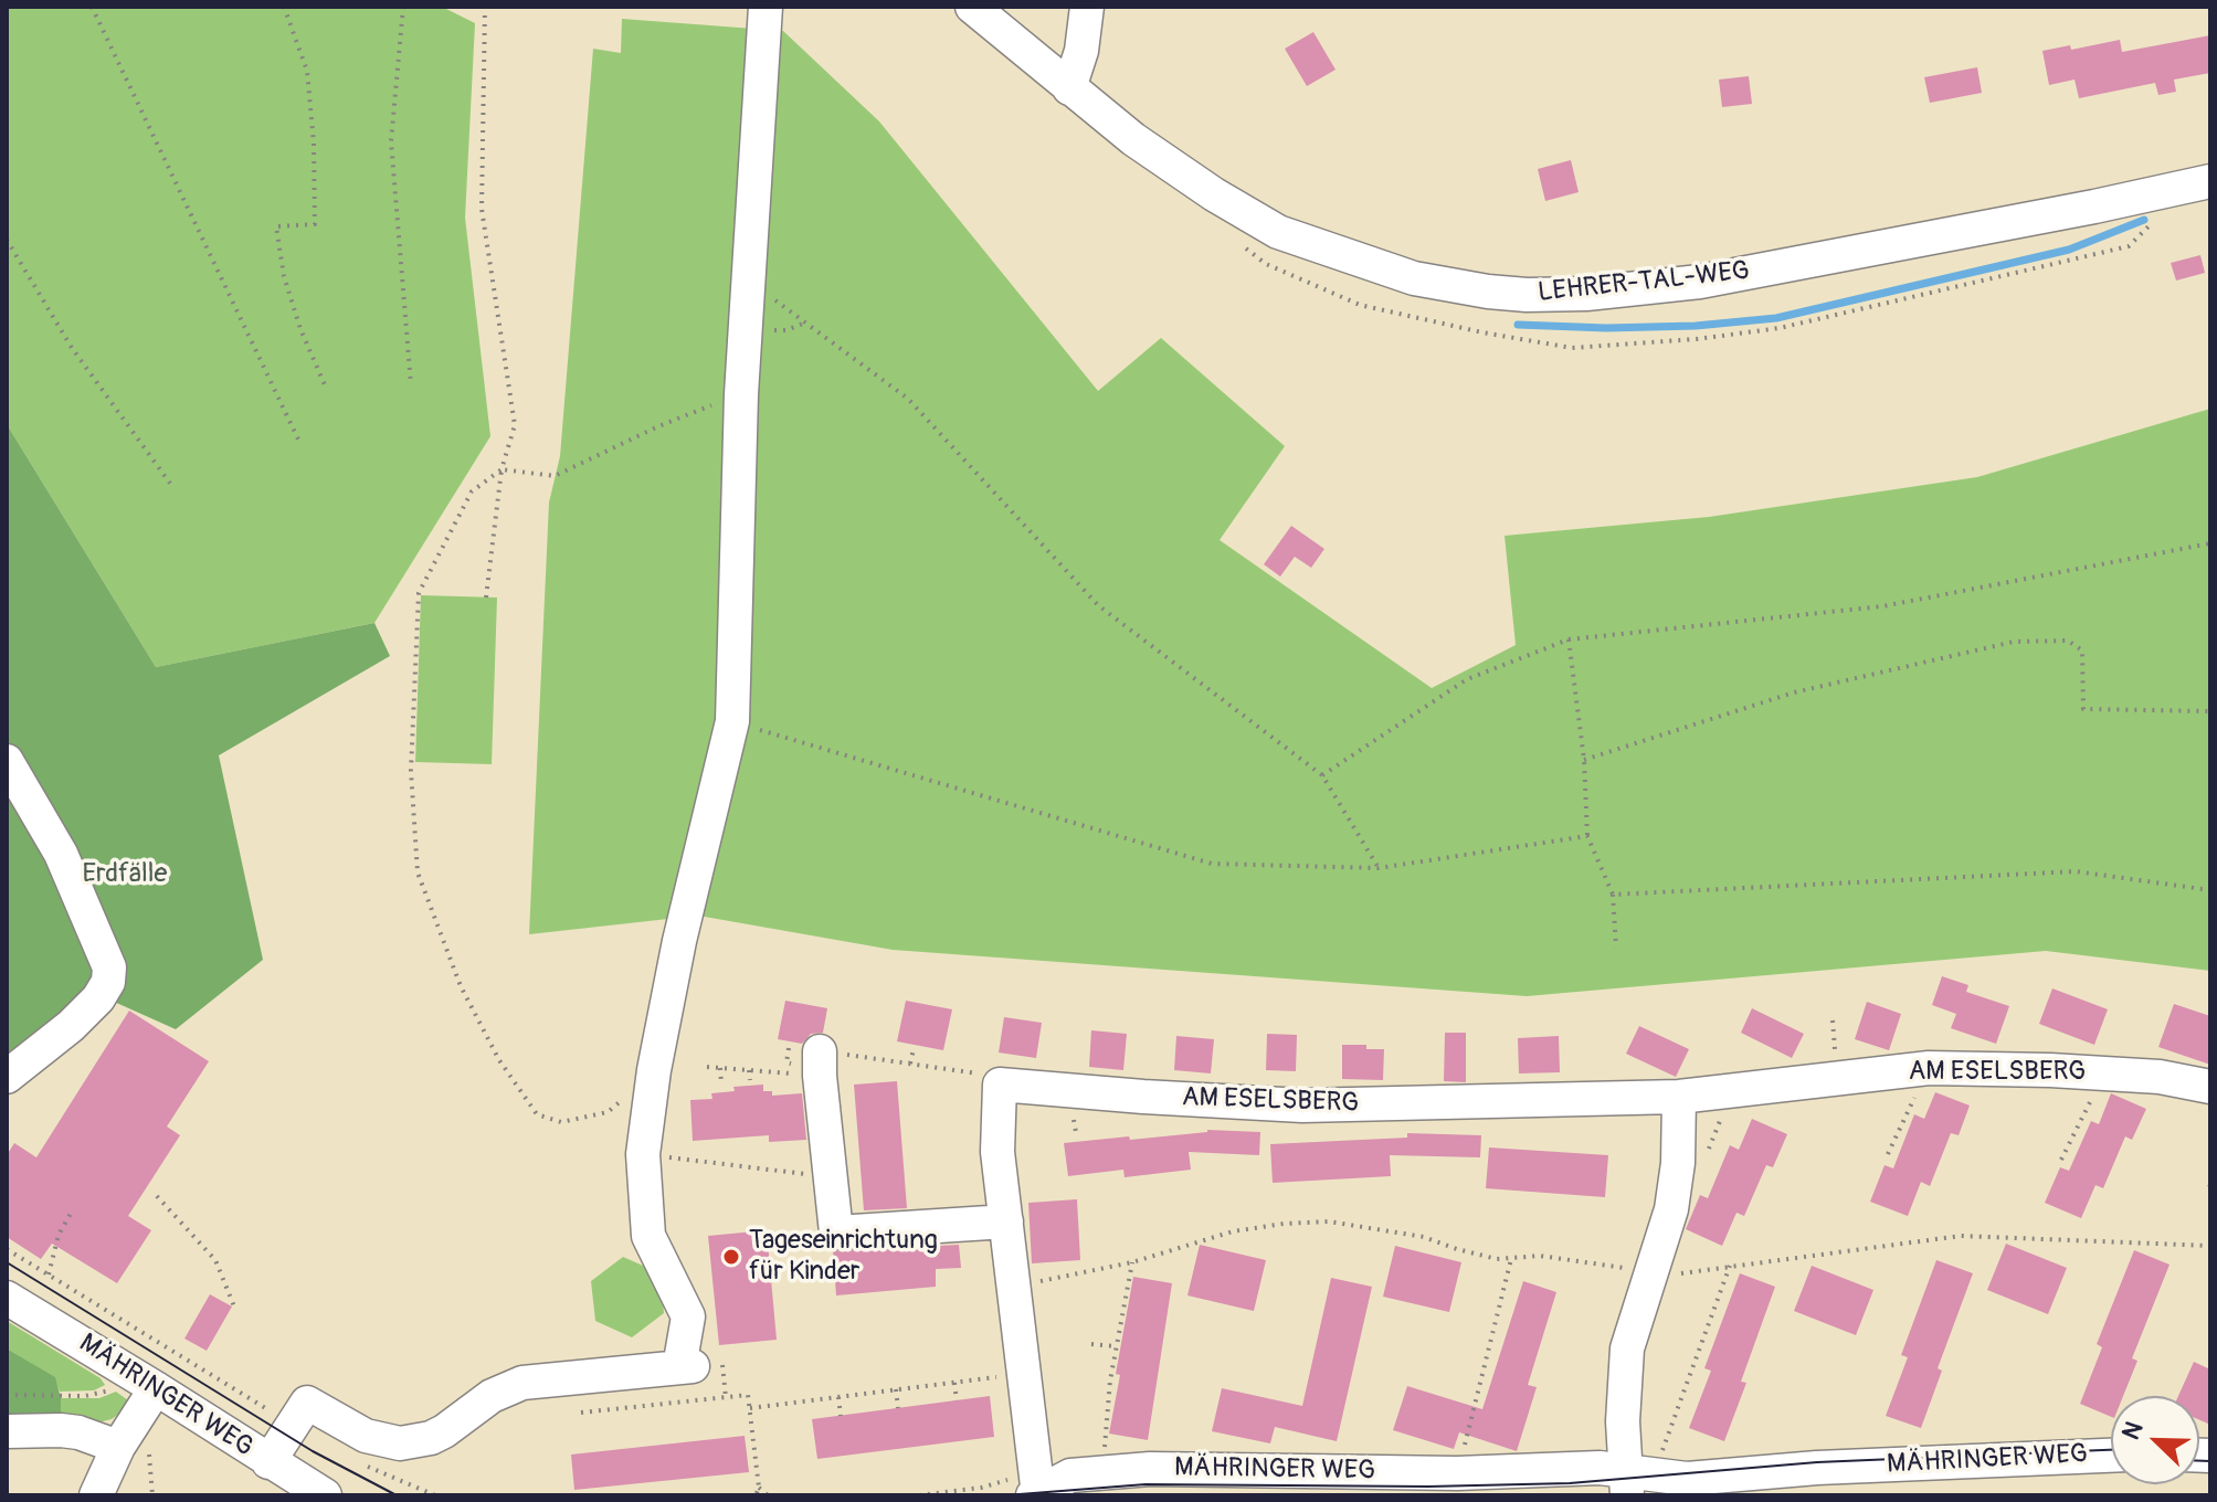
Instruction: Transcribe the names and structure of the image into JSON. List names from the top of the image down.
{
  "streets": {
    "street": ["LEHRER-TAL-WEG", "AM ESELSBERG", "MÄHRINGER WEG"]
  },
  "parks": ["Erdfälle"],
  "places": ["Tageseinrichtung für Kinder"],
  "north": "top left"
}
